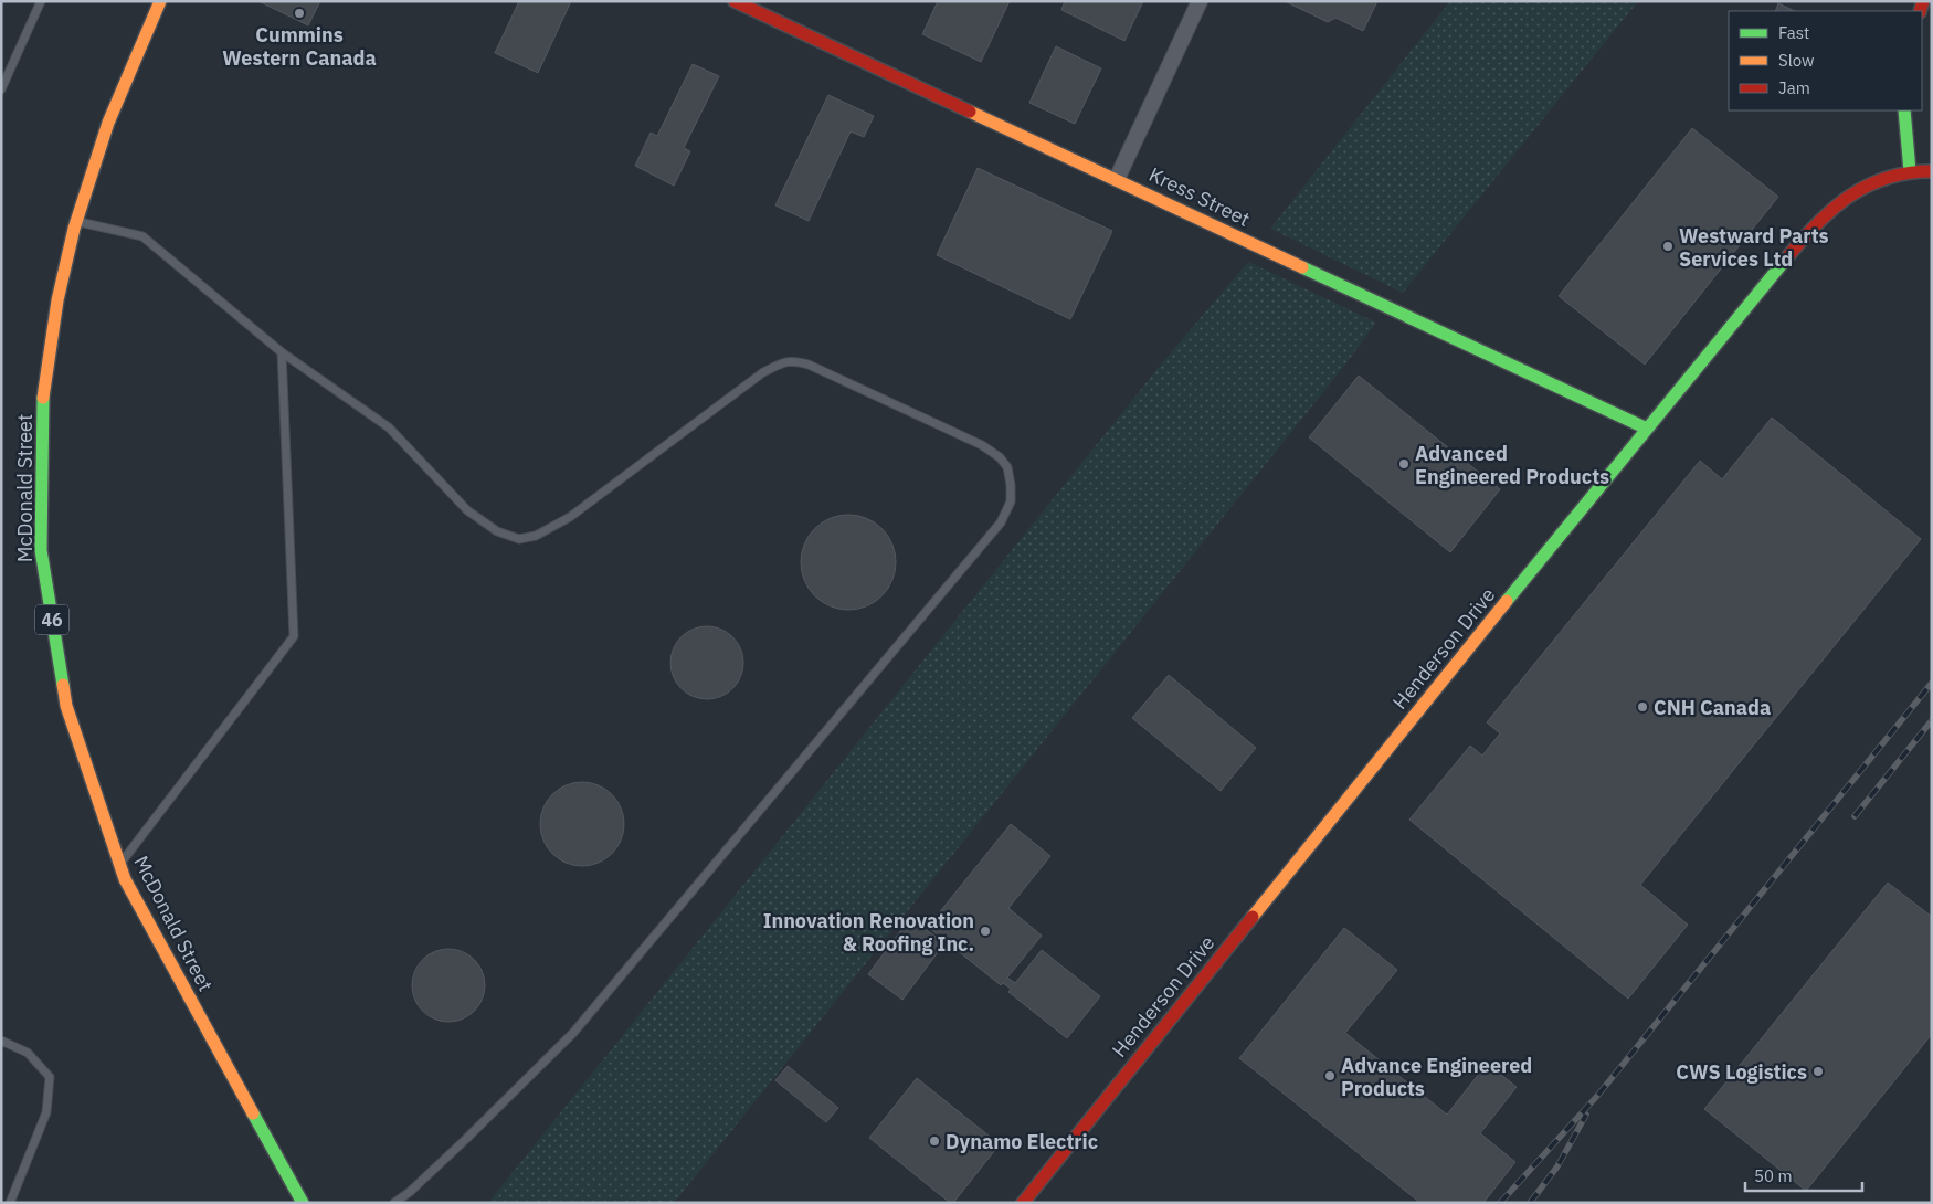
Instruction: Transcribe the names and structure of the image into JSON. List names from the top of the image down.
{
  "streets": {
    "street": [
      "Kress Street",
      "McDonald Street",
      "46",
      "Henderson Drive"
    ]
  },
  "crossings": [
    ["Kress Street", "Henderson Drive"]
  ],
  "places": [
    "Cummins Western Canada",
    "Westward Parts Services Ltd",
    "Advanced Engineered Products",
    "CNH Canada",
    "Innovation Renovation & Roofing Inc.",
    "CWS Logistics",
    "Advance Engineered Products",
    "Dynamo Electric"
  ],
  "legend": ["Fast", "Slow", "Jam"],
  "scale_bar": "50 m"
}
